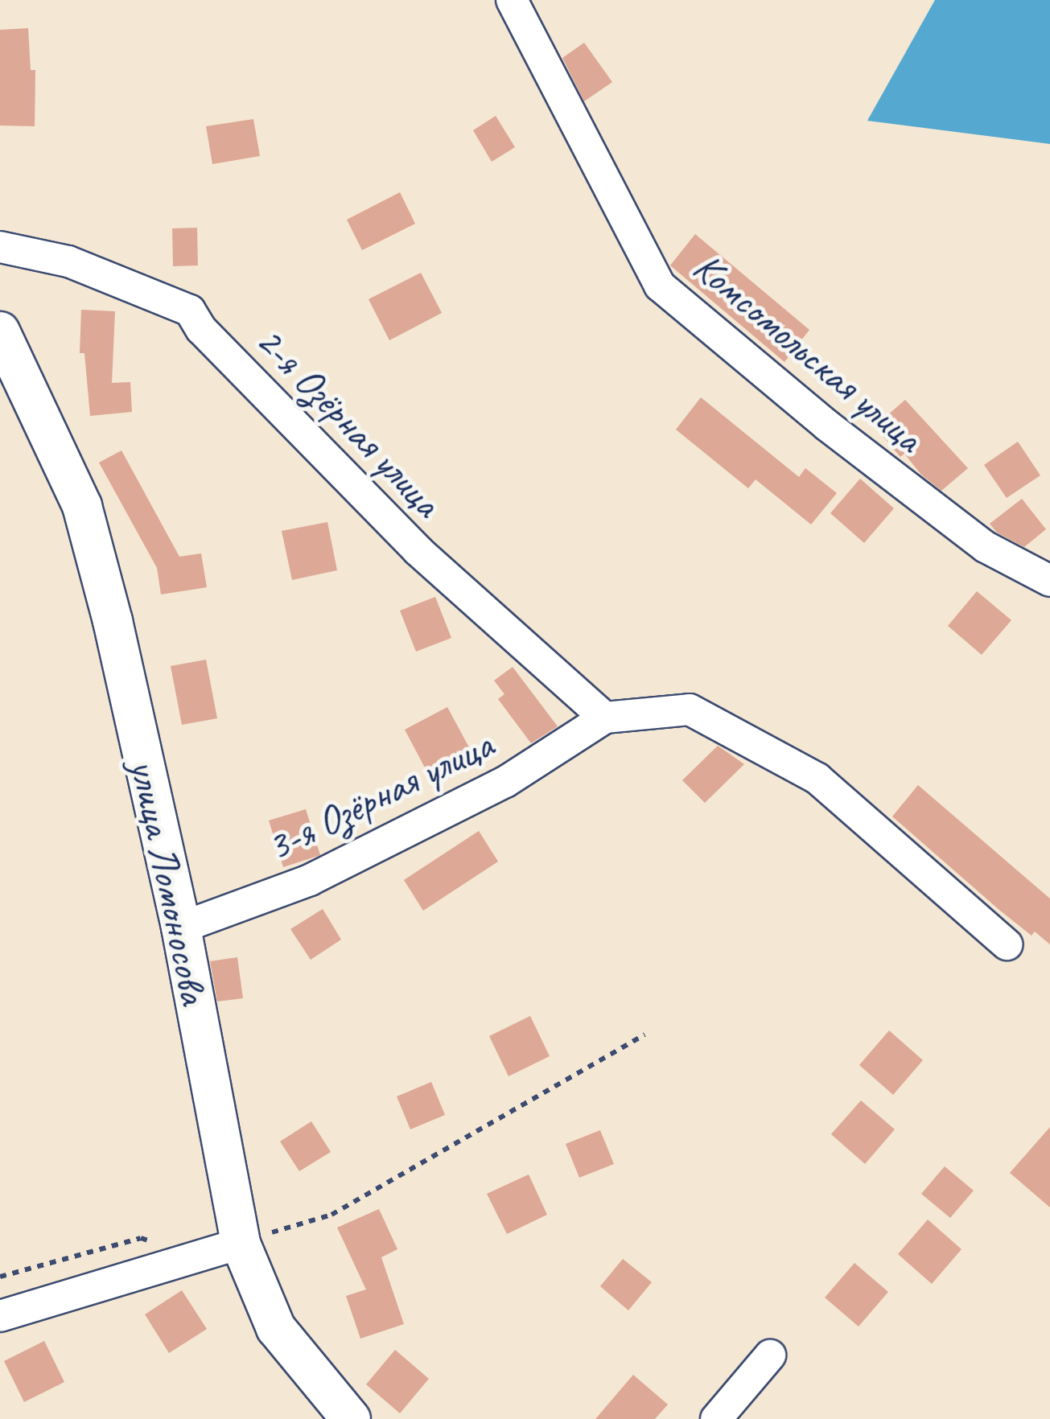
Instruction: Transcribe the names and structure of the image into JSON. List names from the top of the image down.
{
  "streets": {
    "street": [
      "Комсомольская улица",
      "2-я Озёрная улица",
      "3-я Озёрная улица",
      "улица Ломоносова"
    ]
  },
  "crossings": [
    ["2-я Озёрная улица", "3-я Озёрная улица"],
    ["3-я Озёрная улица", "улица Ломоносова"]
  ]
}
